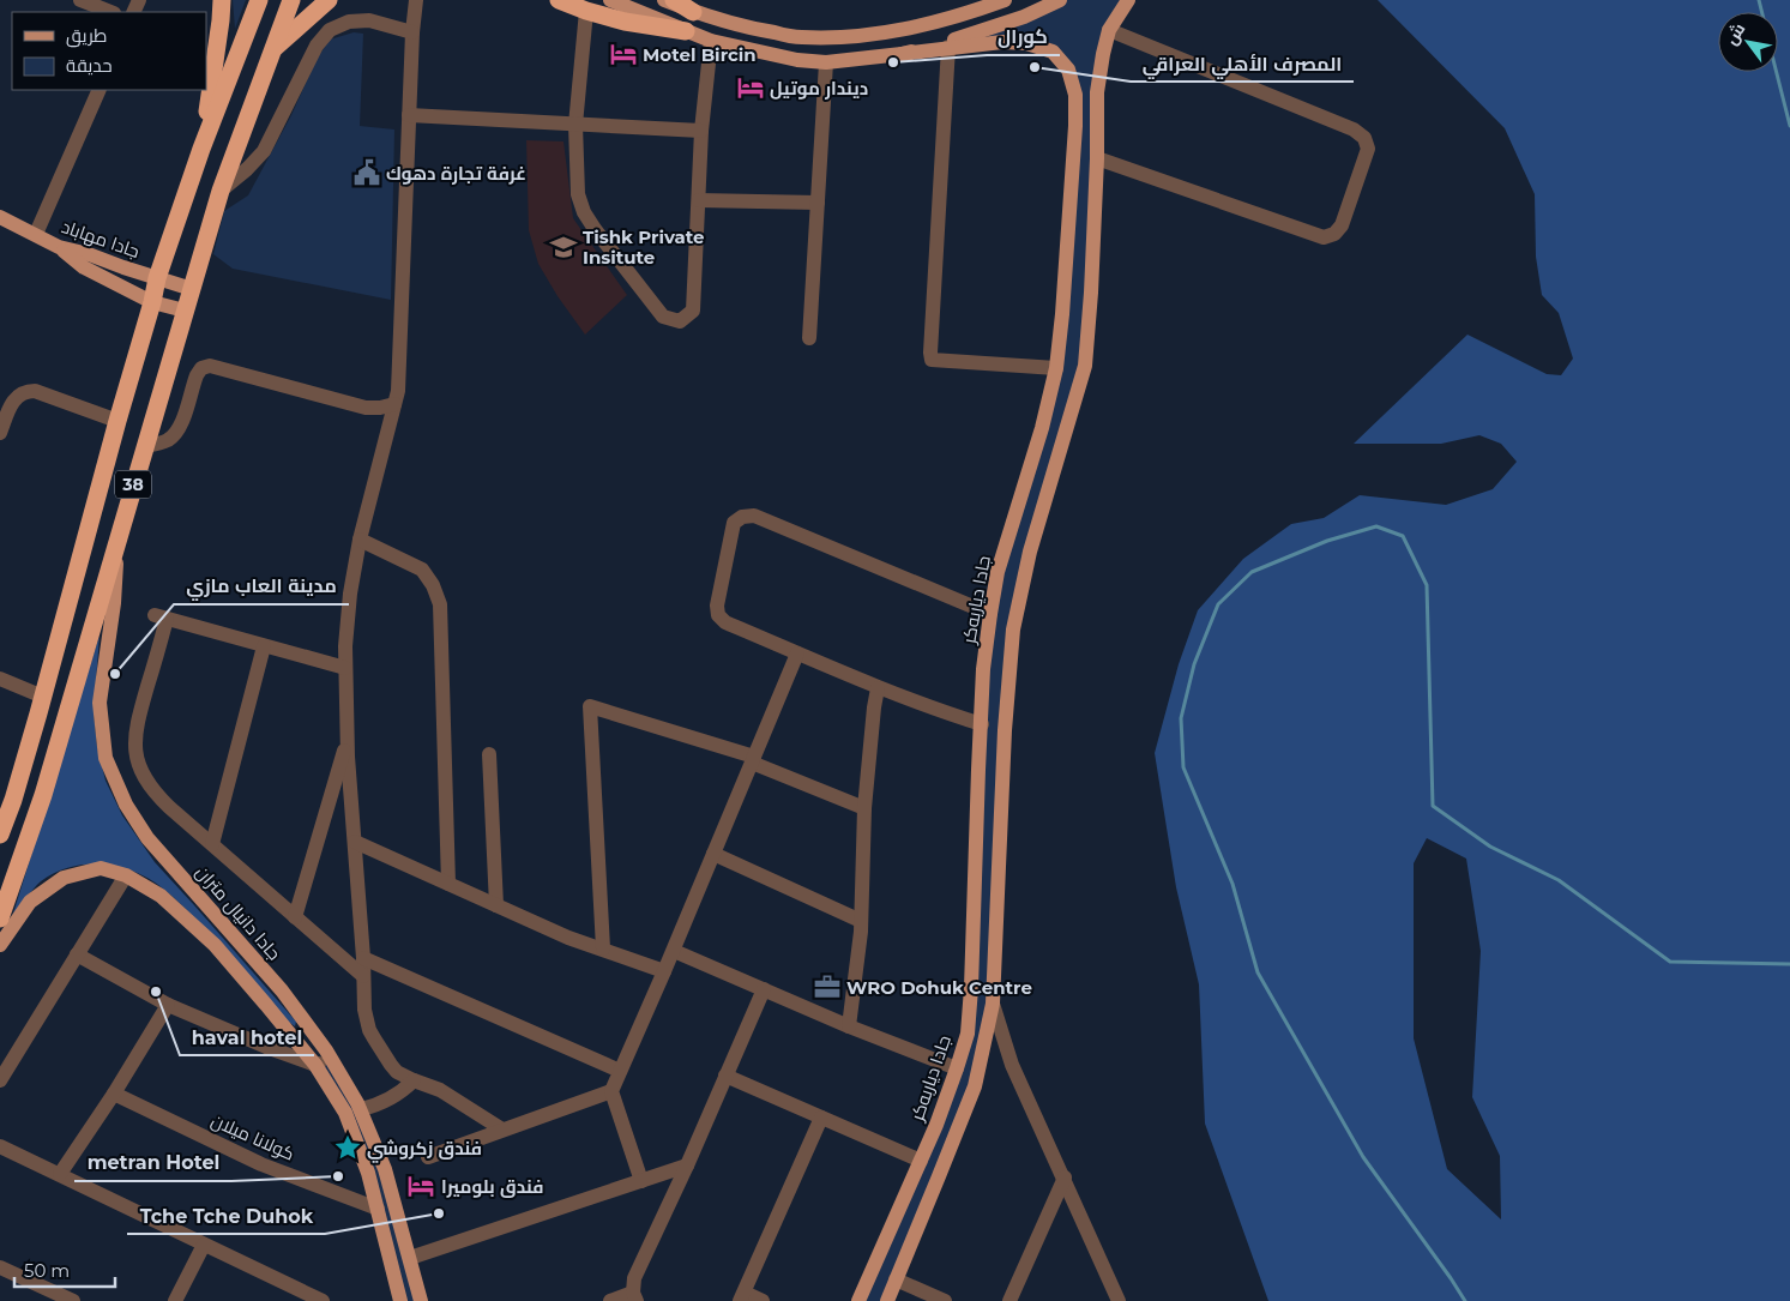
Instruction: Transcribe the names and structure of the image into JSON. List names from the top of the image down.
{
  "streets": {
    "highway": ["38"],
    "main road": ["جادا مهاباد", "جادا دیاربه‌كر", "جادا دانيال متران"],
    "street": ["كولانا ميلان"]
  },
  "crossings": [
    ["جادا مهاباد", "38"],
    ["38", "جادا دانيال متران"]
  ],
  "places": {
    "hotel": ["Motel Bircin", "ديندار موتيل", "فندق بلوميرا"],
    "other": [
      "كورال",
      "المصرف الأهلي العراقي",
      "مدينة العاب مازي",
      "haval hotel",
      "metran Hotel",
      "Tche Tche Duhok"
    ],
    "public building": ["غرفة تجارة دهوك"],
    "school or university": ["Tishk Private Insitute"],
    "office": ["WRO Dohuk Centre"],
    "place": ["فندق زكروشي"]
  },
  "legend": ["طريق", "حديقة"],
  "scale_bar": "50 m",
  "north": "top left"
}
